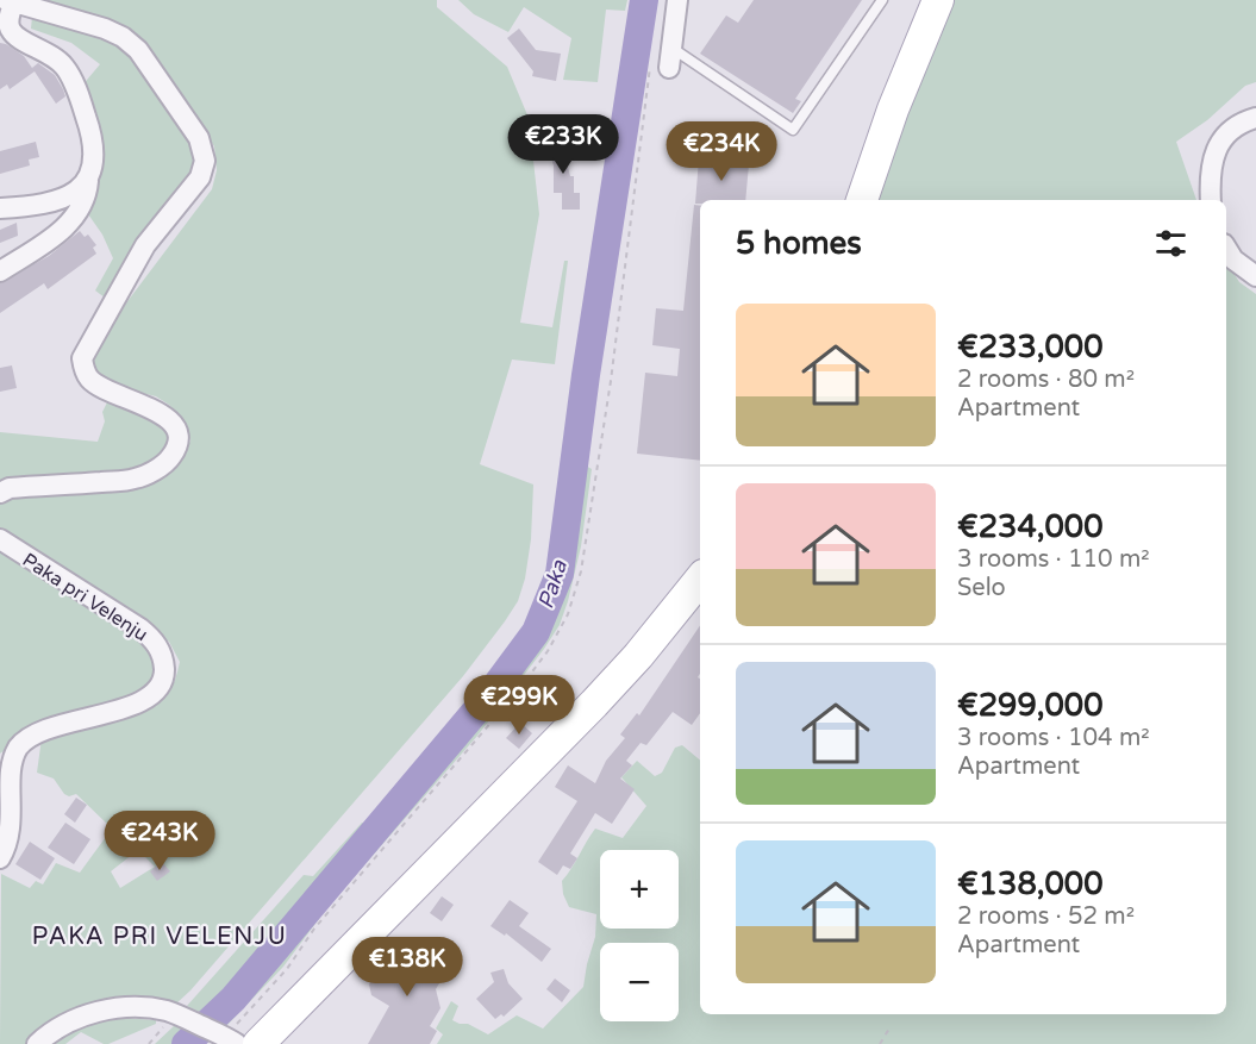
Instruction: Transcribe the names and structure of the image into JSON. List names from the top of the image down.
{
  "streets": {
    "street": ["Paka pri Velenju"]
  },
  "districts": ["PAKA PRI VELENJU"],
  "water": ["Paka"],
  "page": {
    "price": [
      "€233K",
      "€234K",
      "€299K",
      "€243K",
      "€138K"
    ],
    "heading": "5 homes",
    "list": [
      {
        "name": "€233,000",
        "note": "2 rooms · 80 m² · Apartment"
      },
      {
        "name": "€234,000",
        "note": "3 rooms · 110 m² · Selo"
      },
      {
        "name": "€299,000",
        "note": "3 rooms · 104 m² · Apartment"
      },
      {
        "name": "€138,000",
        "note": "2 rooms · 52 m² · Apartment"
      }
    ],
    "map_buttons": ["+", "−"]
  }
}
